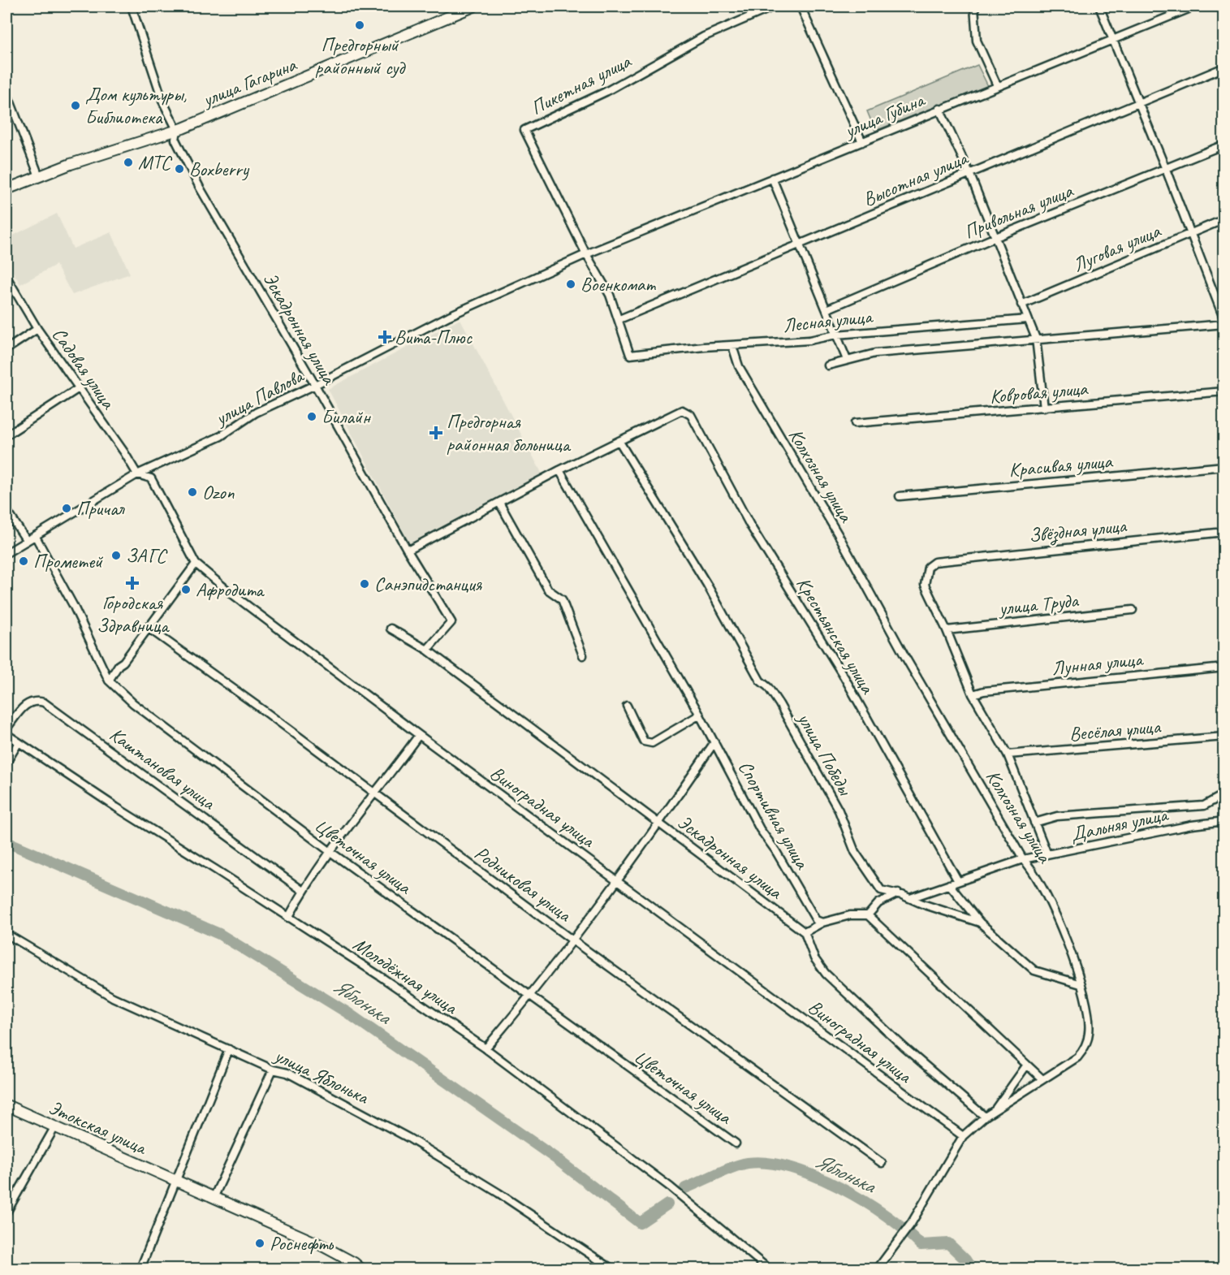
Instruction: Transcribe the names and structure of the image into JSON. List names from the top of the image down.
{
  "streets": {
    "street": [
      "улица Гагарина",
      "Пикетная улица",
      "улица Губина",
      "Высотная улица",
      "Привольная улица",
      "Луговая улица",
      "Лесная улица",
      "Эскадронная улица",
      "Садовая улица",
      "Ковровая улица",
      "улица Павлова",
      "Красивая улица",
      "Колхозная улица",
      "Звёздная улица",
      "улица Труда",
      "Крестьянская улица",
      "Лунная улица",
      "Весёлая улица",
      "улица Победы",
      "Каштановая улица",
      "Виноградная улица",
      "Спортивная улица",
      "Дальняя улица",
      "Цветочная улица",
      "Родниковая улица",
      "Молодёжная улица",
      "улица Яблонька",
      "Этокская улица"
    ]
  },
  "crossings": [
    ["улица Гагарина", "Эскадронная улица"],
    ["Пикетная улица", "улица Губина"],
    ["Пикетная улица", "улица Павлова"],
    ["улица Губина", "улица Павлова"],
    ["Высотная улица", "Лесная улица"],
    ["Лесная улица", "Колхозная улица"],
    ["Эскадронная улица", "улица Павлова"],
    ["Садовая улица", "улица Павлова"],
    ["Садовая улица", "Виноградная улица"],
    ["улица Павлова", "Виноградная улица"],
    ["улица Павлова", "Цветочная улица"],
    ["Колхозная улица", "улица Победы"],
    ["Колхозная улица", "Виноградная улица"],
    ["Колхозная улица", "Дальняя улица"],
    ["Звёздная улица", "улица Труда"],
    ["Крестьянская улица", "улица Победы"],
    ["Крестьянская улица", "Дальняя улица"],
    ["улица Победы", "Дальняя улица"]
  ],
  "water": ["Яблонька"],
  "places": {
    "other": [
      "Предгорный районный суд",
      "Дом культуры, Библиотека",
      "МТС",
      "Boxberry",
      "Военкомат",
      "Билайн",
      "Ozon",
      "Причал",
      "ЗАГС",
      "Прометей",
      "Санэпидстанция",
      "Афродита",
      "Роснефть"
    ],
    "health": ["Вита-Плюс", "Предгорная районная больница", "Городская Здравница"]
  }
}
